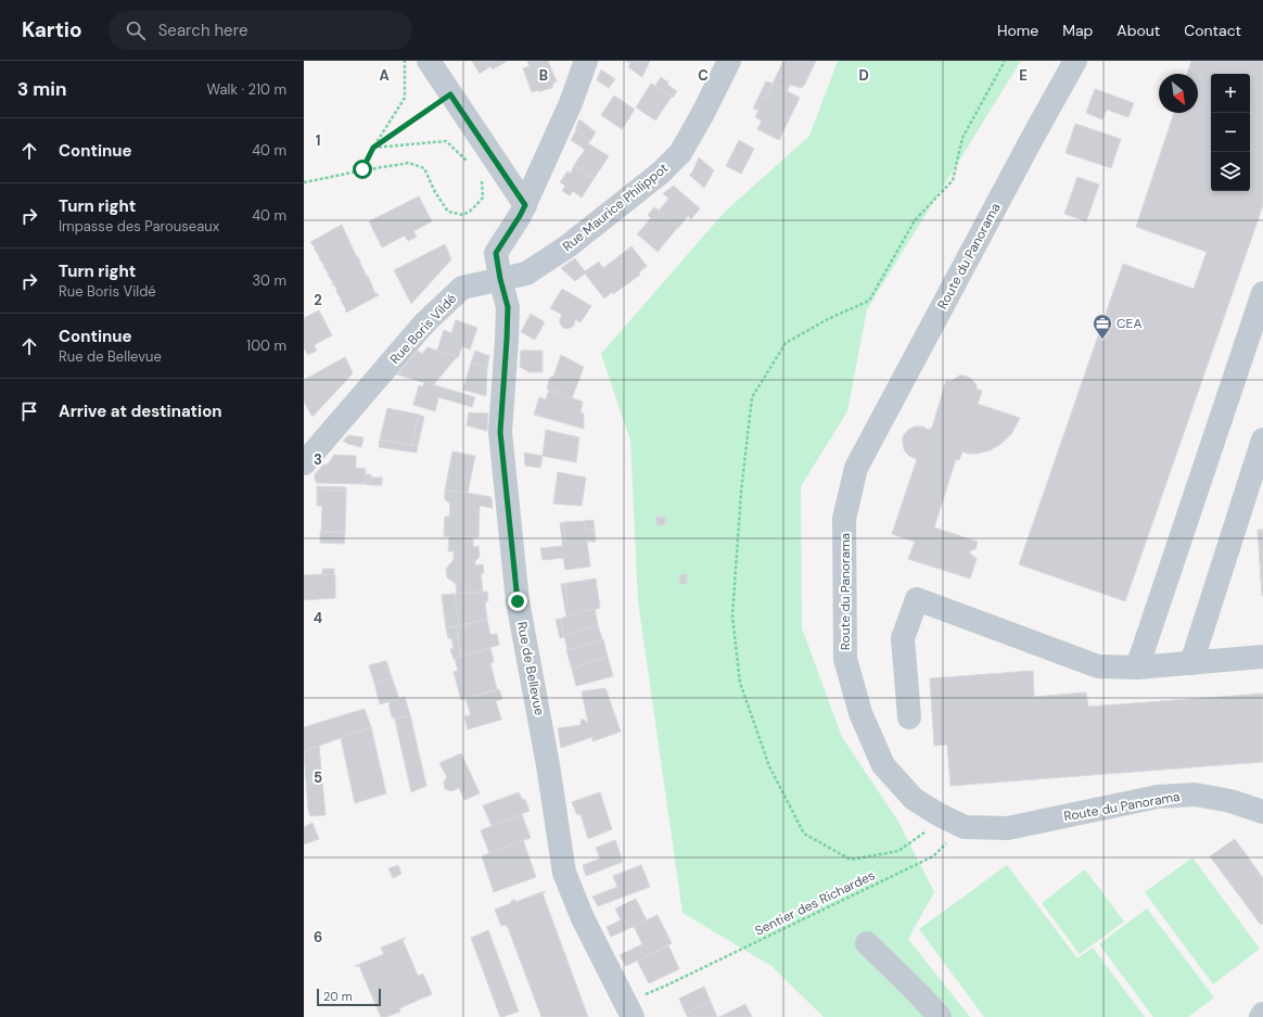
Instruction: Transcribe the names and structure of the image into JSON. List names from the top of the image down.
{
  "streets": {
    "street": [
      "Rue Maurice Philippot",
      "Route du Panorama",
      "Rue Boris Vildé",
      "Rue de Bellevue"
    ],
    "path": ["Sentier des Richardes"]
  },
  "crossings": [
    ["Rue Maurice Philippot", "Rue Boris Vildé"],
    ["Rue Maurice Philippot", "Rue de Bellevue"],
    ["Route du Panorama", "Sentier des Richardes"],
    ["Rue Boris Vildé", "Rue de Bellevue"]
  ],
  "places": {
    "office": ["CEA"]
  },
  "scale_bar": "20 m",
  "north": "bottom right",
  "page": {
    "header": "Kartio",
    "search": "Search here",
    "nav": [
      "Home",
      "Map",
      "About",
      "Contact"
    ],
    "heading": ["3 min", "Walk · 210 m"],
    "map_buttons": ["+", "−"],
    "list": [
      ["Continue", "40 m"],
      ["Turn right", "Impasse des Parouseaux", "40 m"],
      ["Turn right", "Rue Boris Vildé", "30 m"],
      ["Continue", "Rue de Bellevue", "100 m"],
      "Arrive at destination"
    ],
    "scale": "20 m"
  },
  "grid": {
    "columns": [
      "A",
      "B",
      "C",
      "D",
      "E"
    ],
    "rows": [
      "1",
      "2",
      "3",
      "4",
      "5",
      "6"
    ]
  }
}
